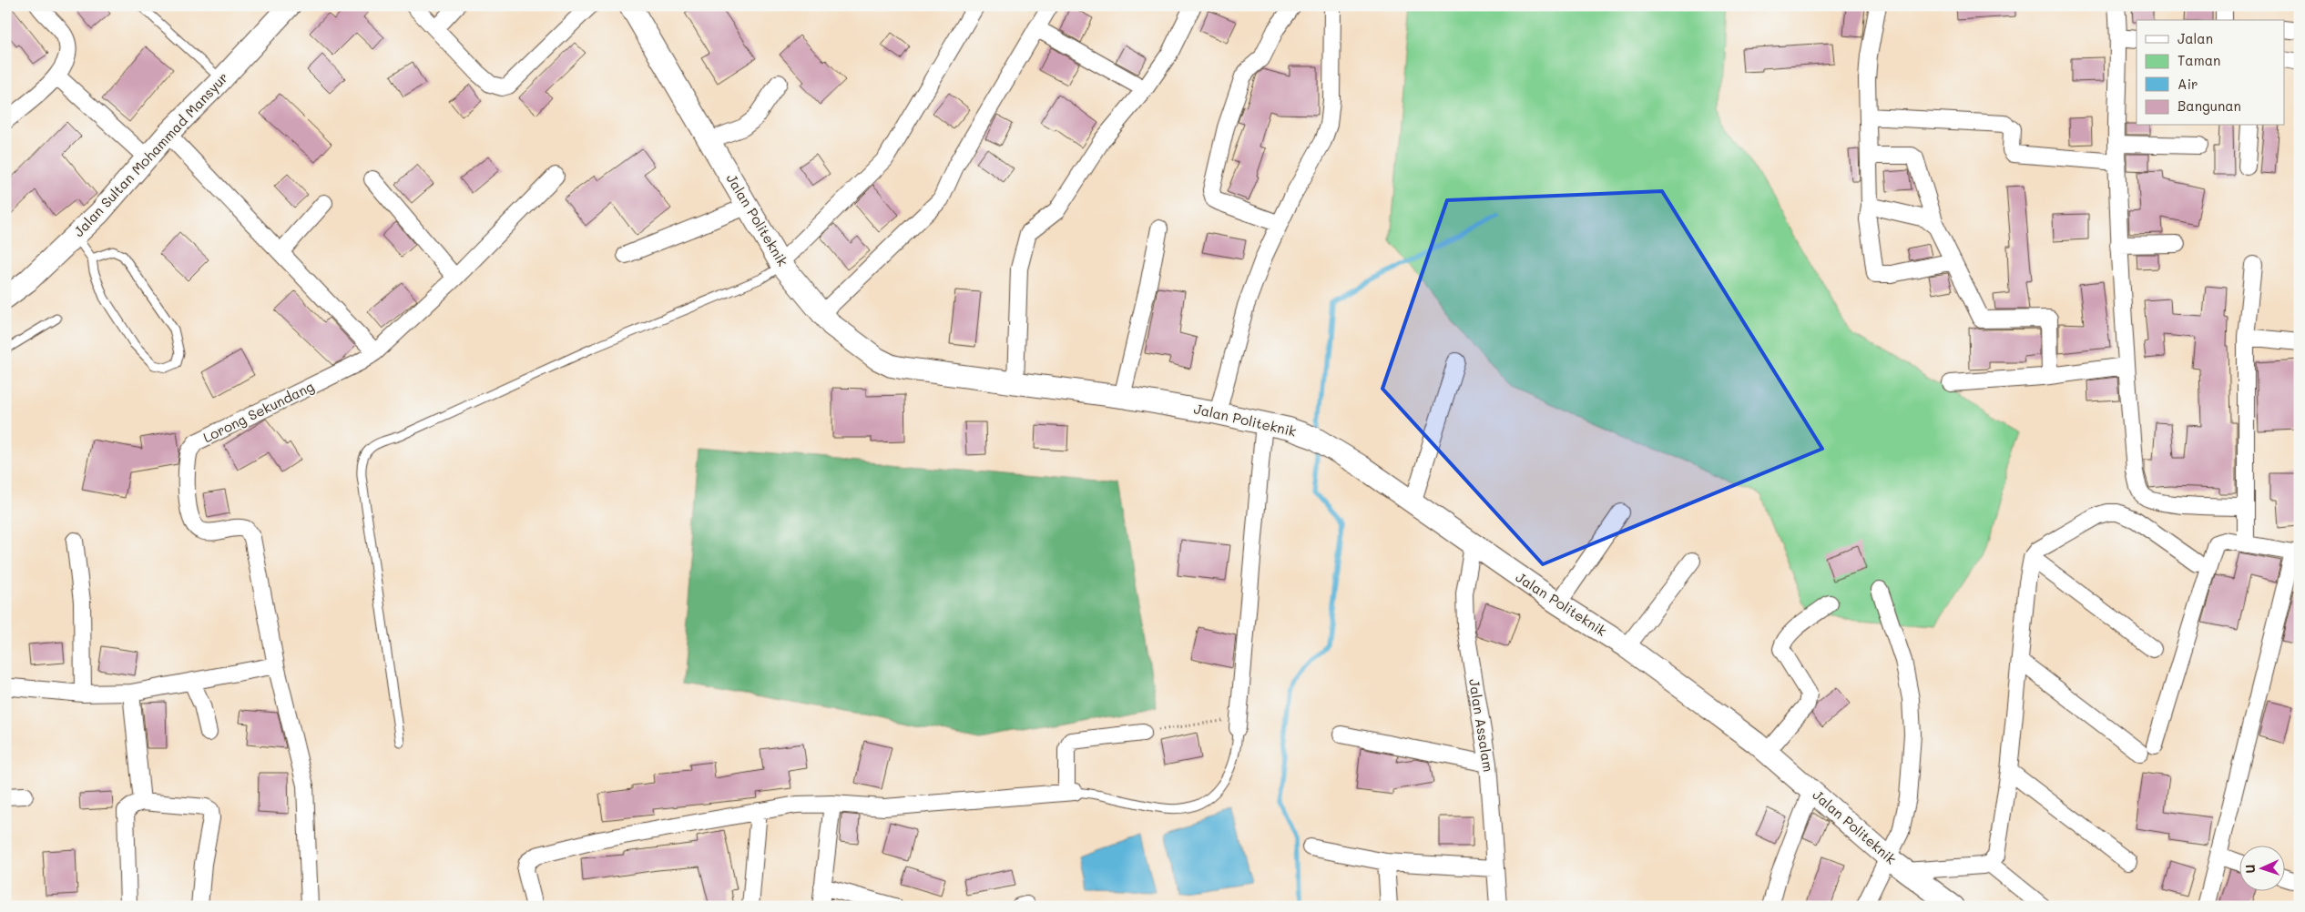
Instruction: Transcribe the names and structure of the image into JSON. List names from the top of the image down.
{
  "streets": {
    "street": [
      "Jalan Sultan Mohammad Mansyur",
      "Jalan Politeknik",
      "Lorong Sekundang",
      "Jalan Assalam"
    ]
  },
  "crossings": [
    ["Jalan Politeknik", "Jalan Assalam"]
  ],
  "legend": [
    "Jalan",
    "Taman",
    "Air",
    "Bangunan"
  ],
  "north": "left"
}
